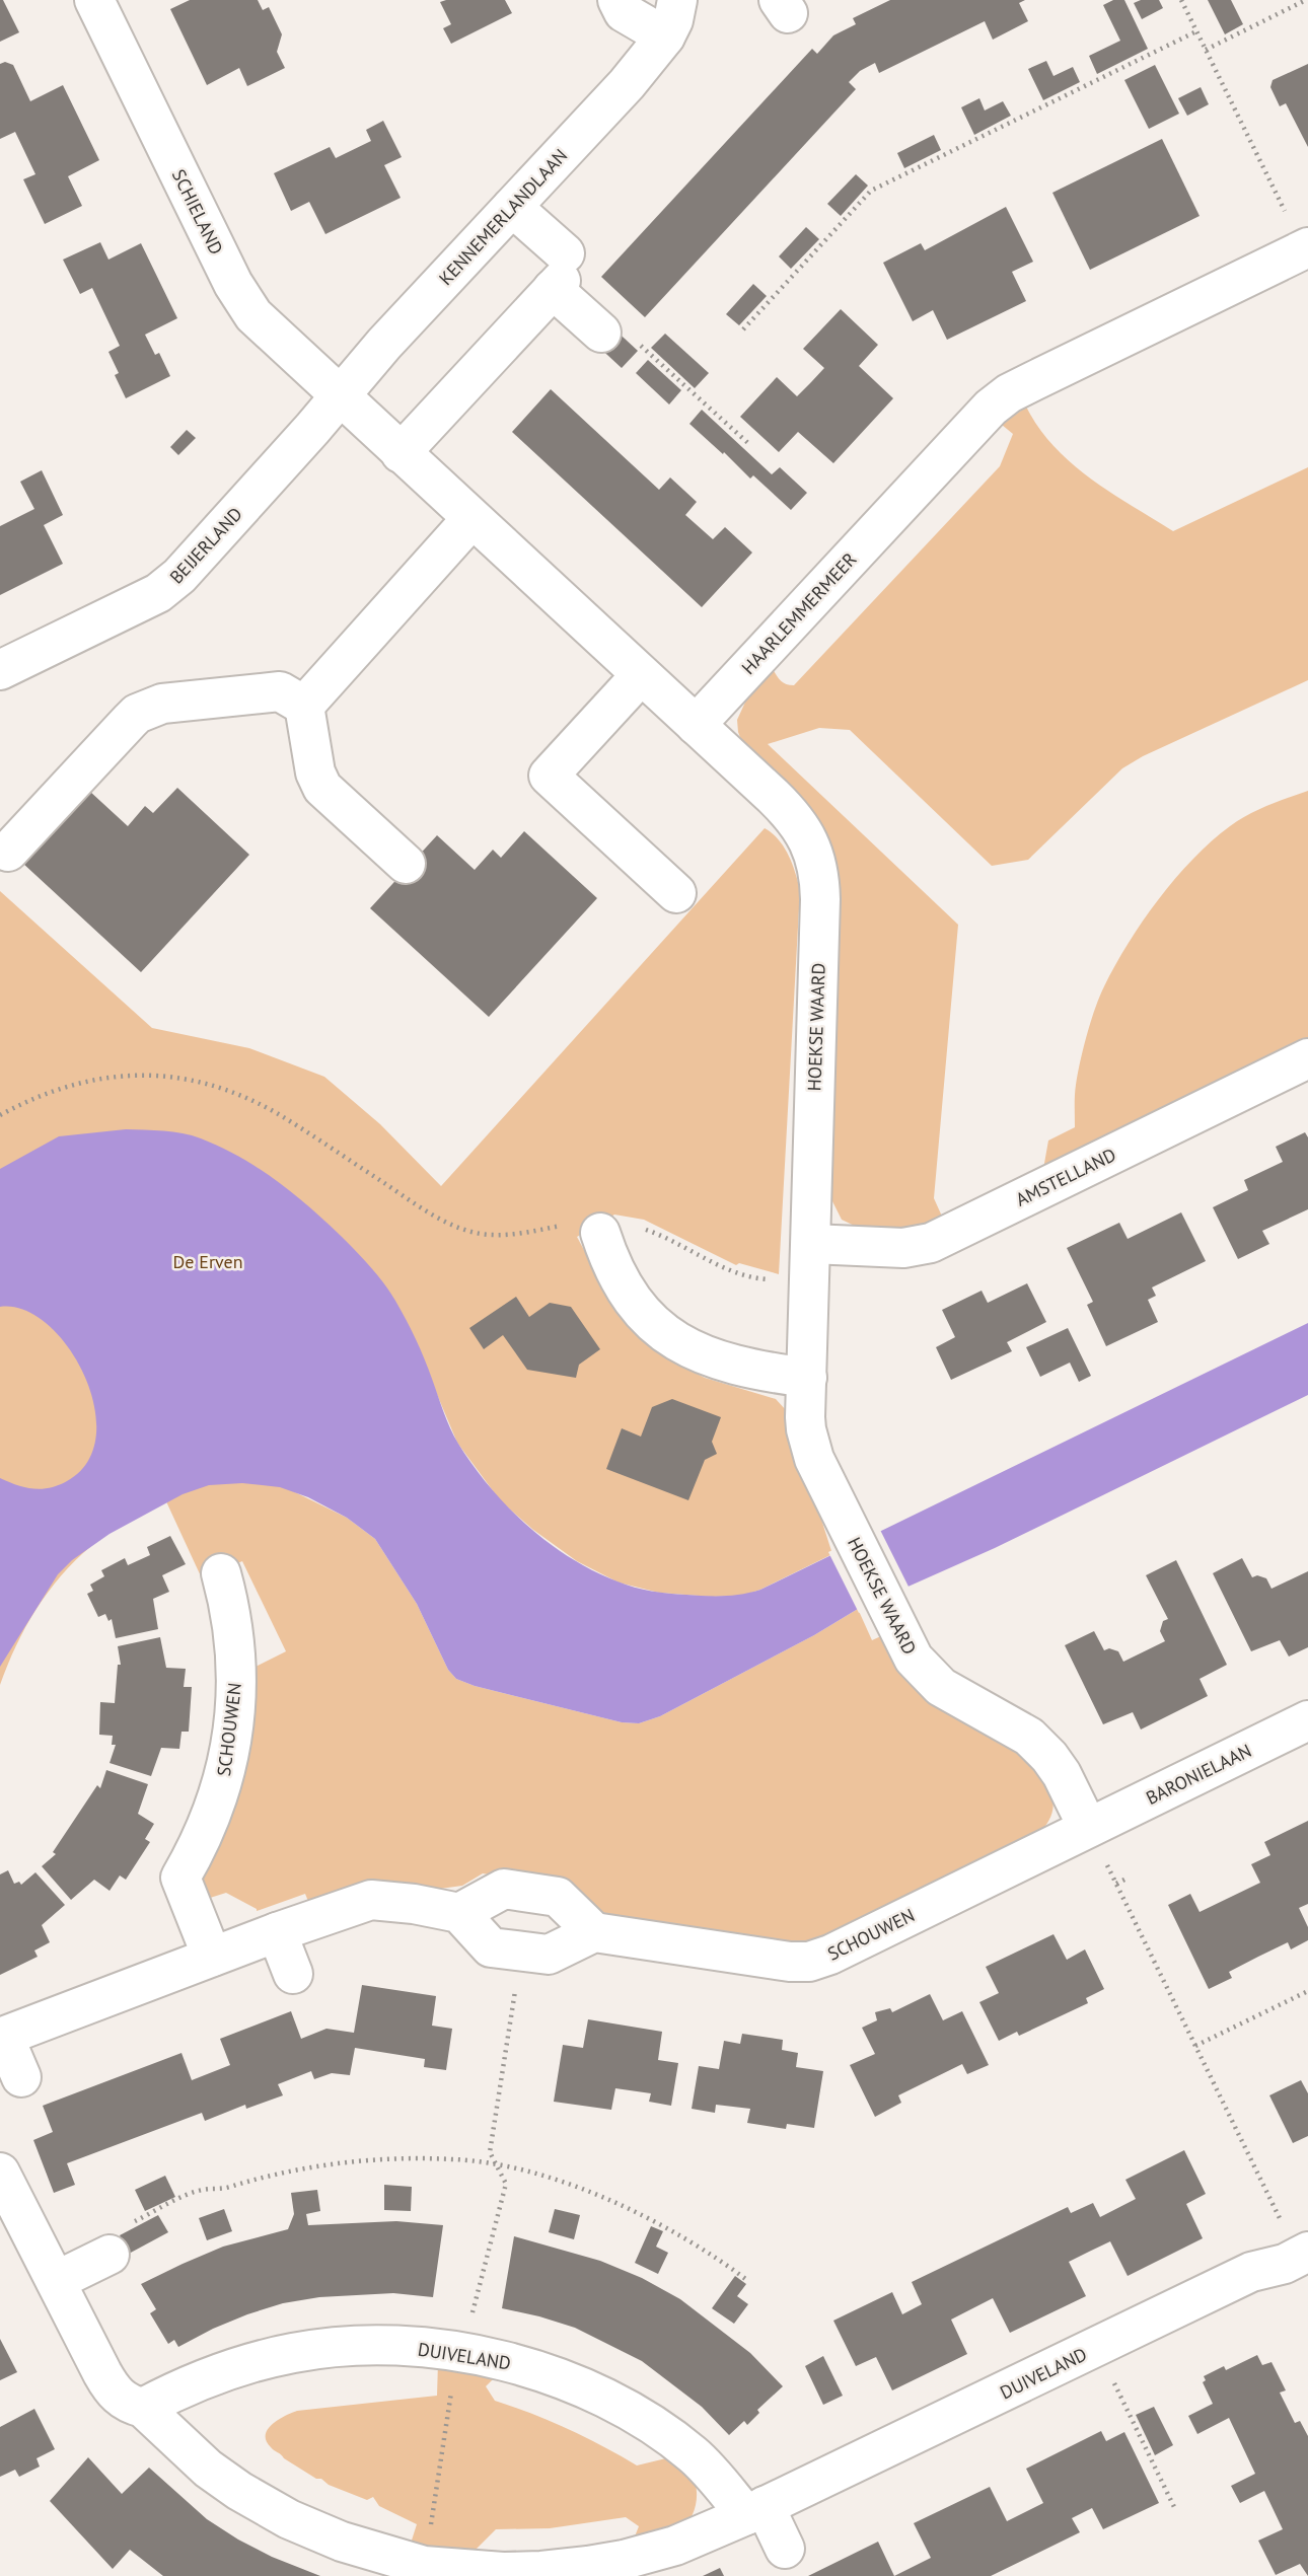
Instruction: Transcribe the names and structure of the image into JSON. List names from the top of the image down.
{
  "streets": {
    "street": [
      "SCHIELAND",
      "KENNEMERLANDLAAN",
      "BEIJERLAND",
      "HAARLEMMERMEER",
      "HOEKSE WAARD",
      "AMSTELLAND",
      "SCHOUWEN",
      "BARONIELAAN",
      "DUIVELAND"
    ]
  },
  "crossings": [
    ["SCHIELAND", "KENNEMERLANDLAAN"],
    ["SCHIELAND", "BEIJERLAND"],
    ["KENNEMERLANDLAAN", "BEIJERLAND"],
    ["HAARLEMMERMEER", "HOEKSE WAARD"],
    ["HOEKSE WAARD", "AMSTELLAND"],
    ["HOEKSE WAARD", "SCHOUWEN"],
    ["HOEKSE WAARD", "BARONIELAAN"],
    ["SCHOUWEN", "BARONIELAAN"]
  ],
  "parks": ["De Erven"]
}
